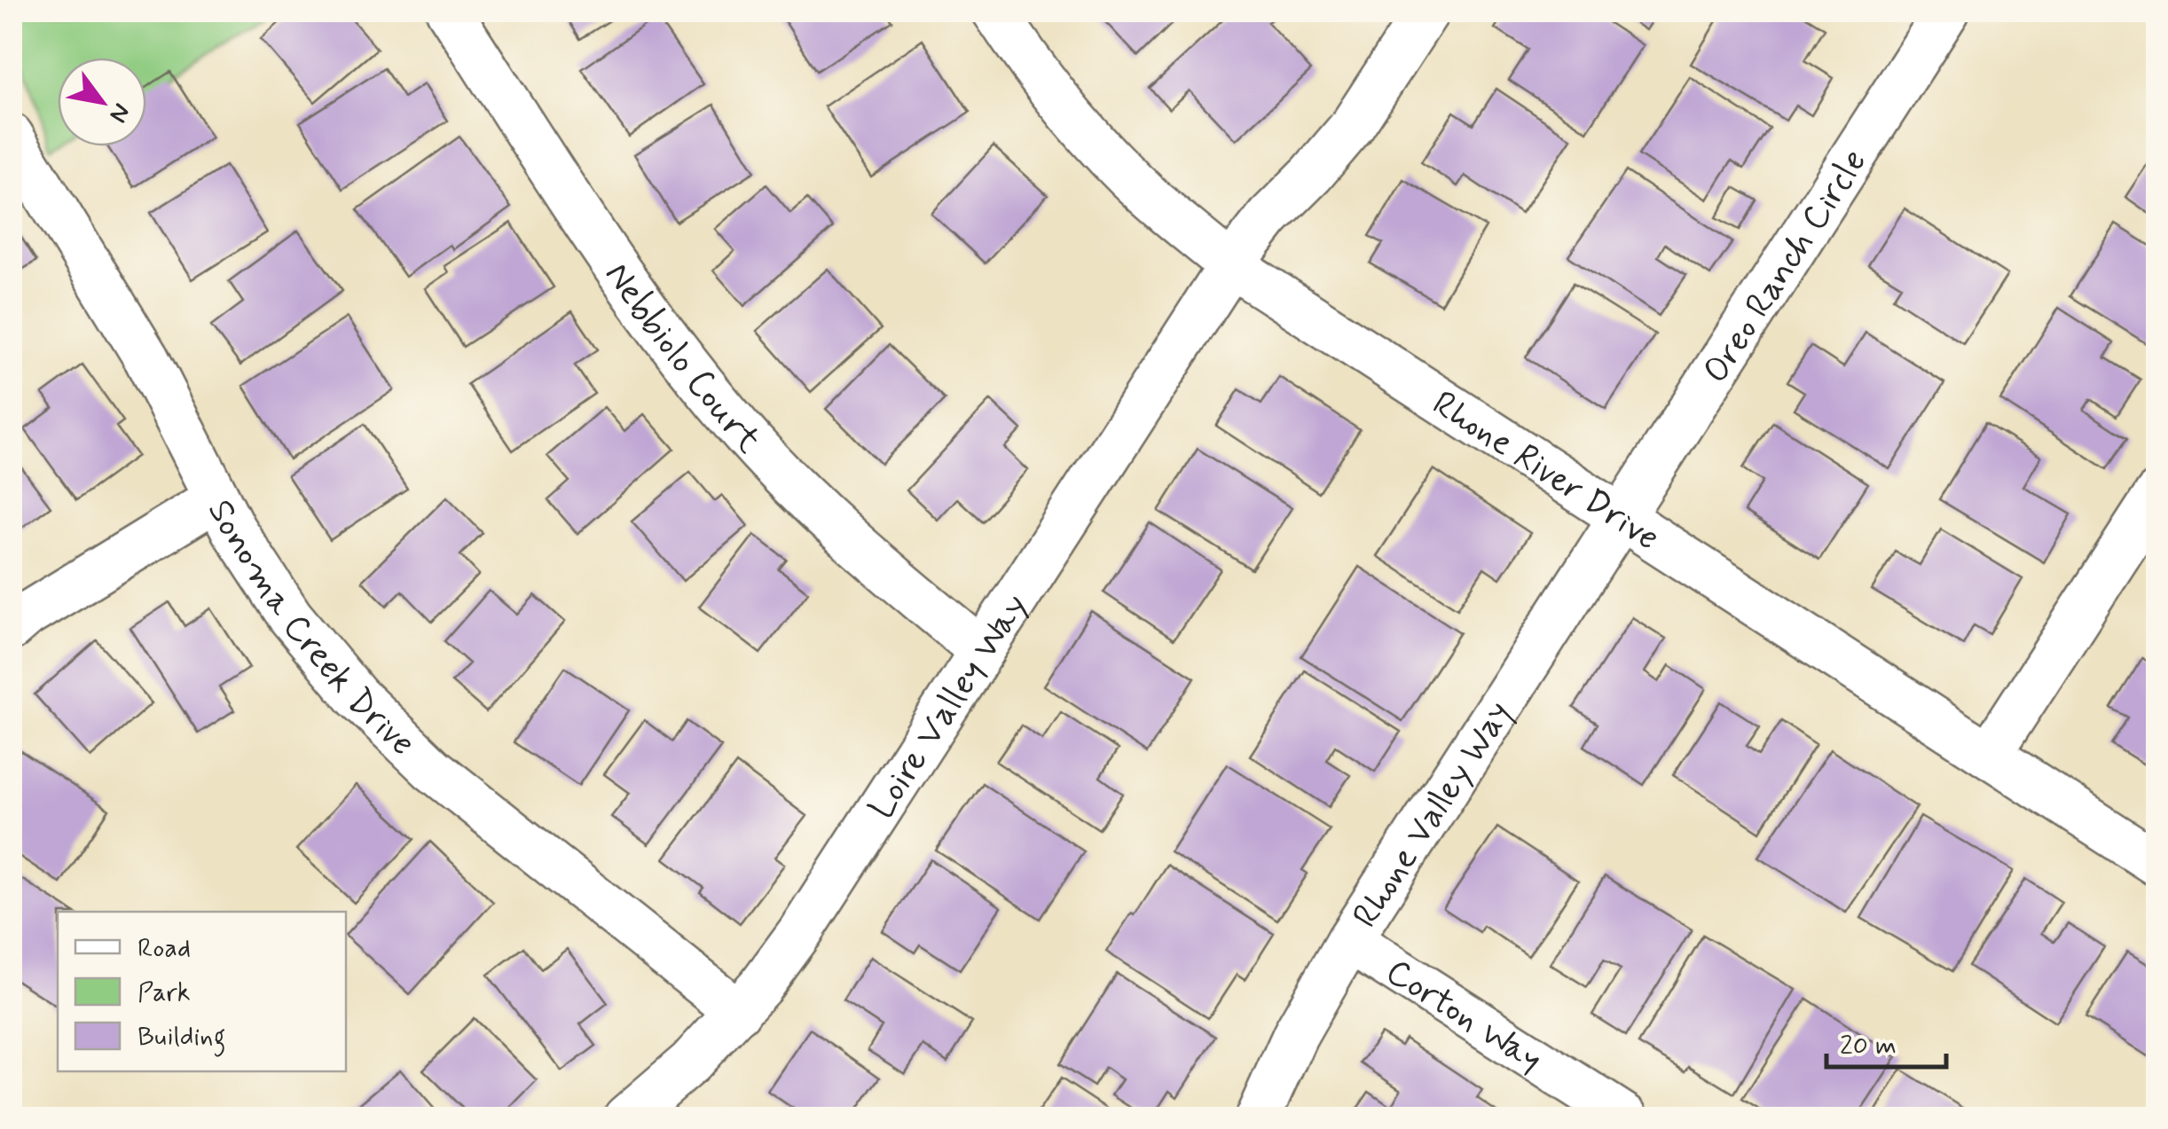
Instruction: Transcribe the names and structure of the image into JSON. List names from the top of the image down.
{
  "streets": {
    "street": [
      "Oreo Ranch Circle",
      "Nebbiolo Court",
      "Rhone River Drive",
      "Sonoma Creek Drive",
      "Loire Valley Way",
      "Rhone Valley Way",
      "Corton Way"
    ]
  },
  "crossings": [
    ["Oreo Ranch Circle", "Rhone River Drive"],
    ["Oreo Ranch Circle", "Rhone Valley Way"],
    ["Nebbiolo Court", "Loire Valley Way"],
    ["Rhone River Drive", "Loire Valley Way"],
    ["Rhone River Drive", "Rhone Valley Way"],
    ["Sonoma Creek Drive", "Loire Valley Way"],
    ["Rhone Valley Way", "Corton Way"]
  ],
  "legend": ["Road", "Park", "Building"],
  "scale_bar": "20 m",
  "north": "bottom right"
}
